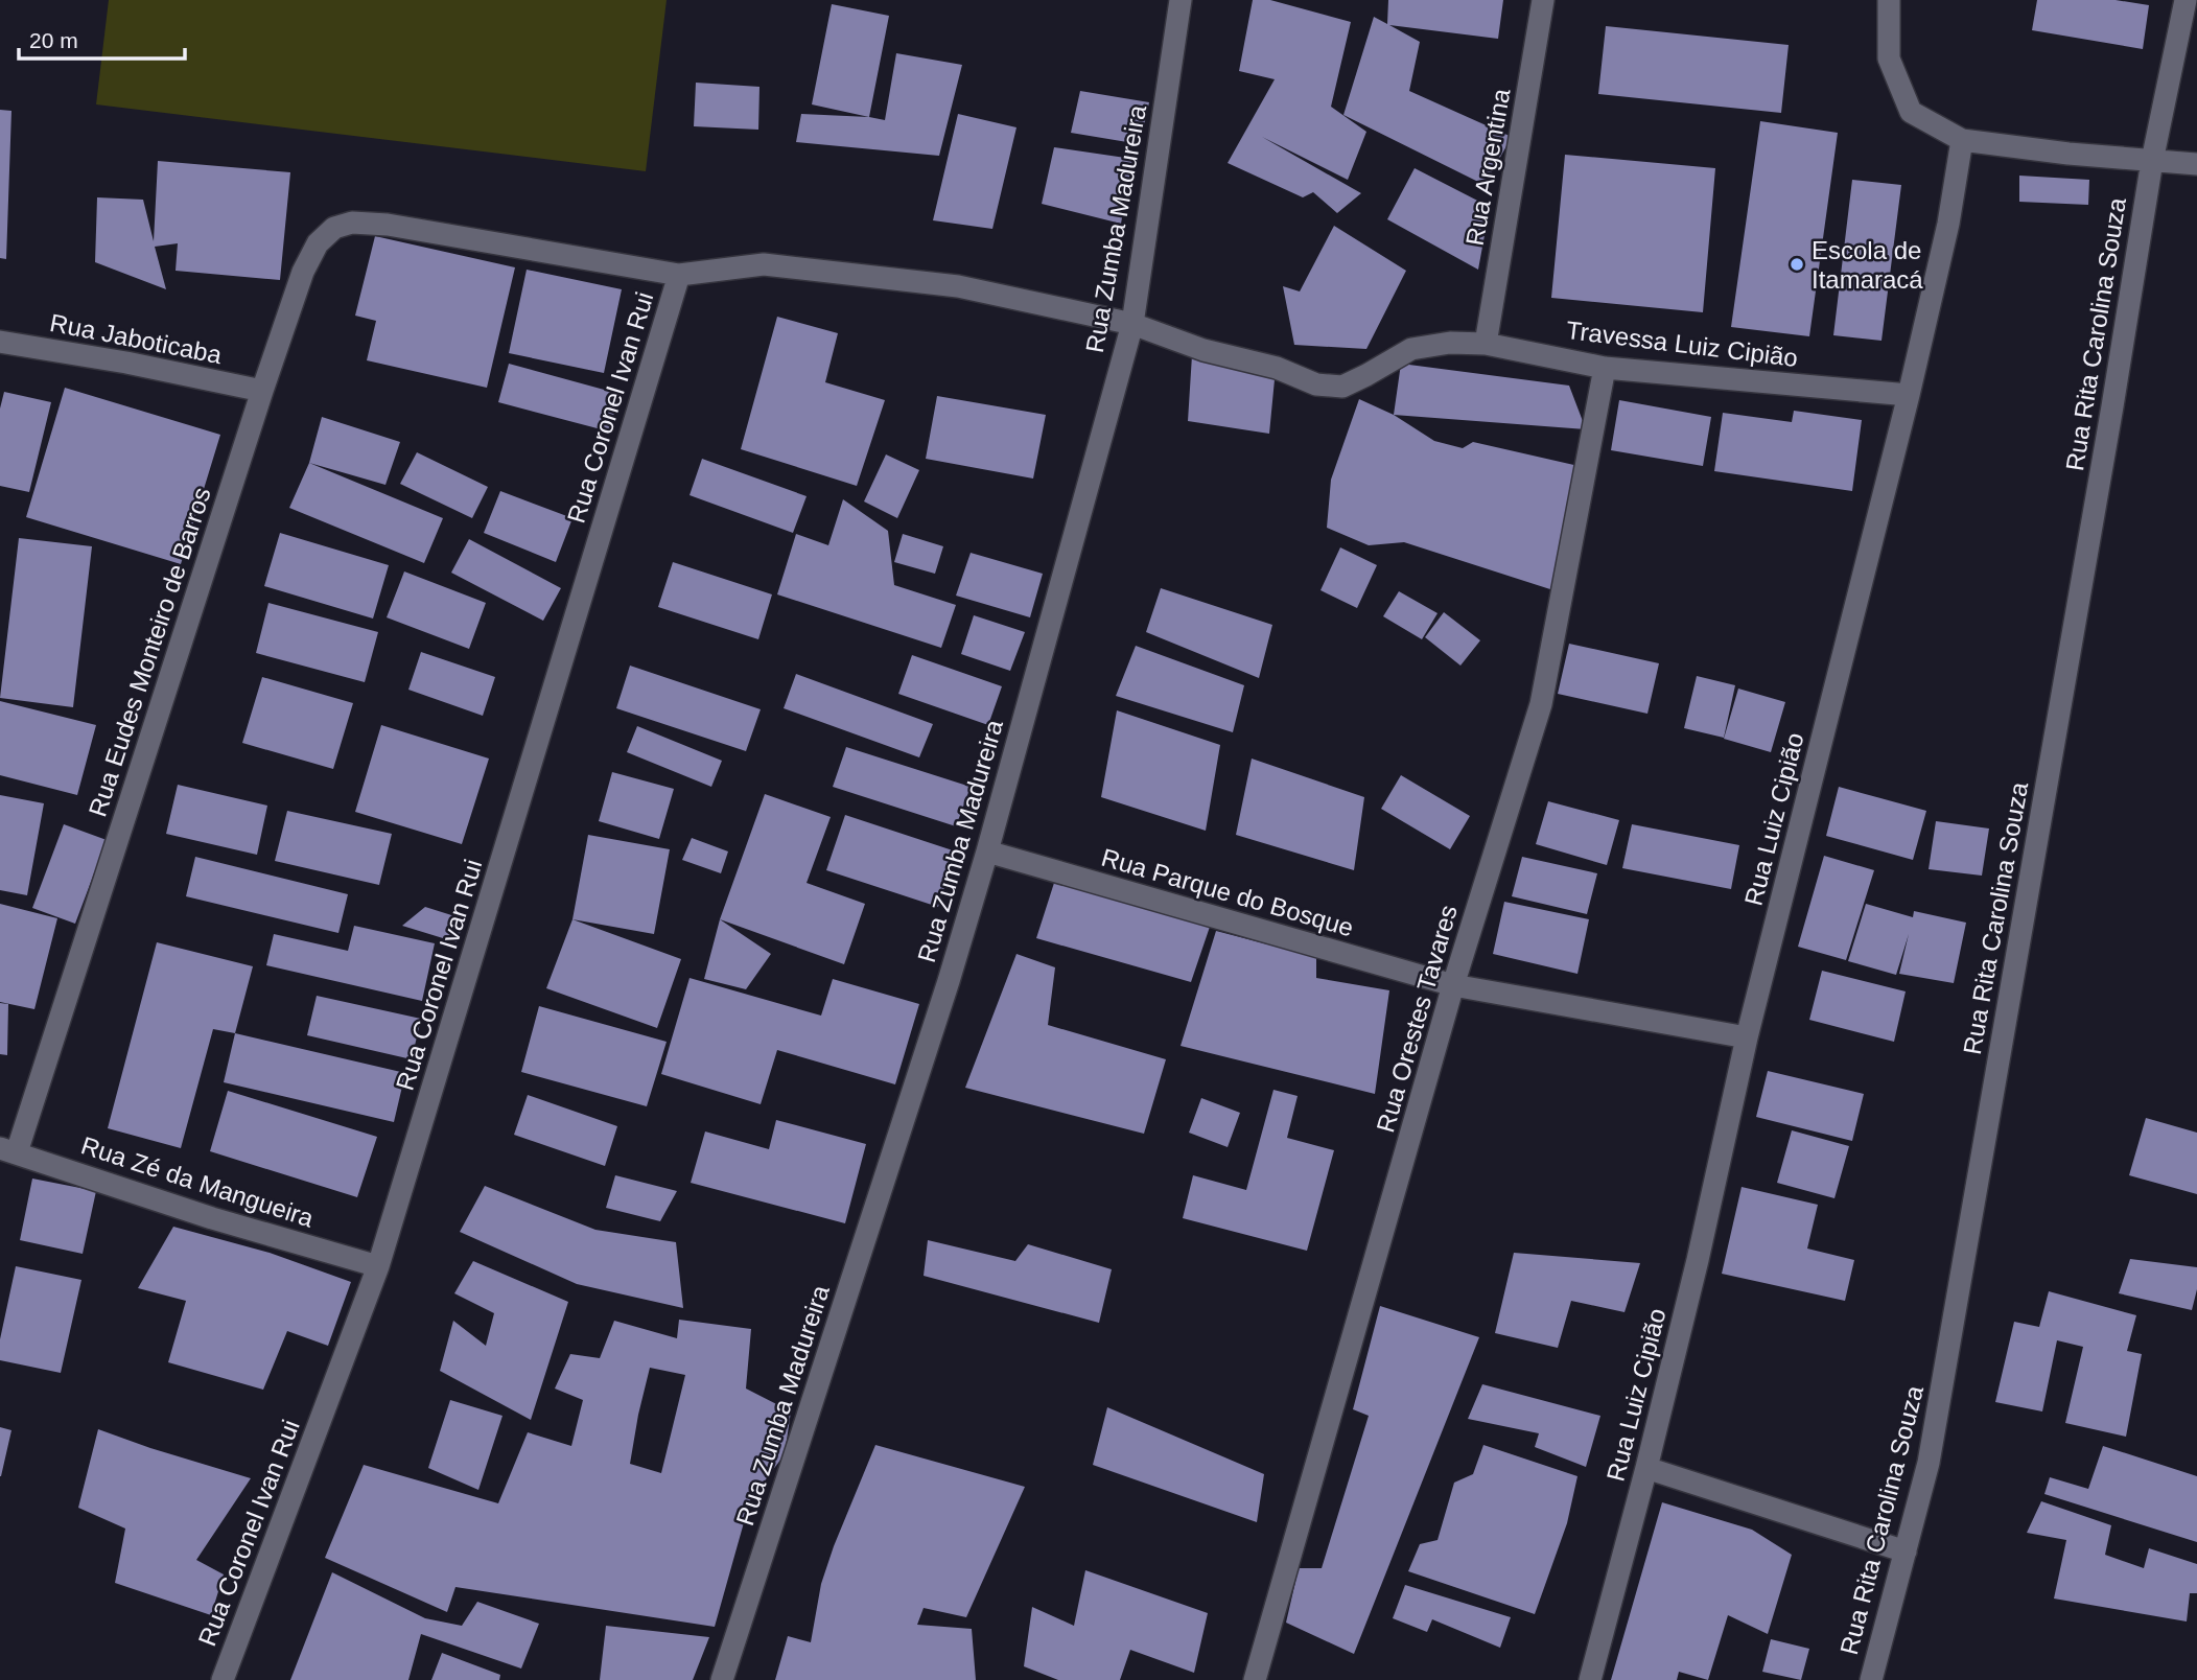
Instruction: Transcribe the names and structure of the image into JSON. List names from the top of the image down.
{
  "streets": {
    "street": [
      "Rua Argentina",
      "Rua Zumba Madureira",
      "Rua Rita Carolina Souza",
      "Rua Jaboticaba",
      "Travessa Luiz Cipião",
      "Rua Coronel Ivan Rui",
      "Rua Eudes Monteiro de Barros",
      "Rua Luiz Cipião",
      "Rua Parque do Bosque",
      "Rua Orestes Tavares",
      "Rua Zé da Mangueira"
    ]
  },
  "crossings": [
    ["Rua Argentina", "Travessa Luiz Cipião"],
    ["Rua Zumba Madureira", "Travessa Luiz Cipião"],
    ["Rua Zumba Madureira", "Rua Eudes Monteiro de Barros"],
    ["Rua Zumba Madureira", "Rua Parque do Bosque"],
    ["Rua Jaboticaba", "Rua Eudes Monteiro de Barros"],
    ["Travessa Luiz Cipião", "Rua Eudes Monteiro de Barros"],
    ["Travessa Luiz Cipião", "Rua Luiz Cipião"],
    ["Travessa Luiz Cipião", "Rua Orestes Tavares"],
    ["Rua Coronel Ivan Rui", "Rua Eudes Monteiro de Barros"],
    ["Rua Coronel Ivan Rui", "Rua Zé da Mangueira"],
    ["Rua Eudes Monteiro de Barros", "Rua Zé da Mangueira"],
    ["Rua Luiz Cipião", "Rua Parque do Bosque"],
    ["Rua Parque do Bosque", "Rua Orestes Tavares"]
  ],
  "places": ["Escola de Itamaracá"],
  "scale_bar": "20 m"
}
